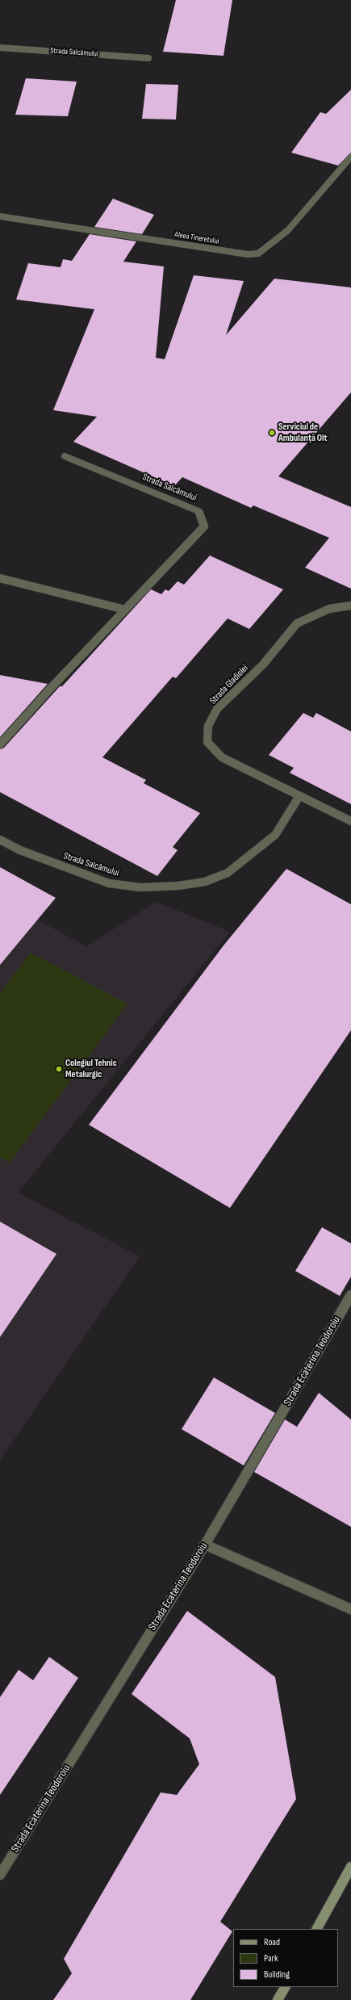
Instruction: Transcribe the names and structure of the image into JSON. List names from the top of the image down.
{
  "streets": {
    "street": [
      "Strada Salcâmului",
      "Aleea Tineretului",
      "Strada Gladiolei",
      "Strada Ecaterina Teodoroiu"
    ]
  },
  "crossings": [
    ["Strada Salcâmului", "Strada Gladiolei"]
  ],
  "places": ["Serviciul de Ambulanță Olt", "Colegiul Tehnic Metalurgic"],
  "legend": ["Road", "Park", "Building"]
}
